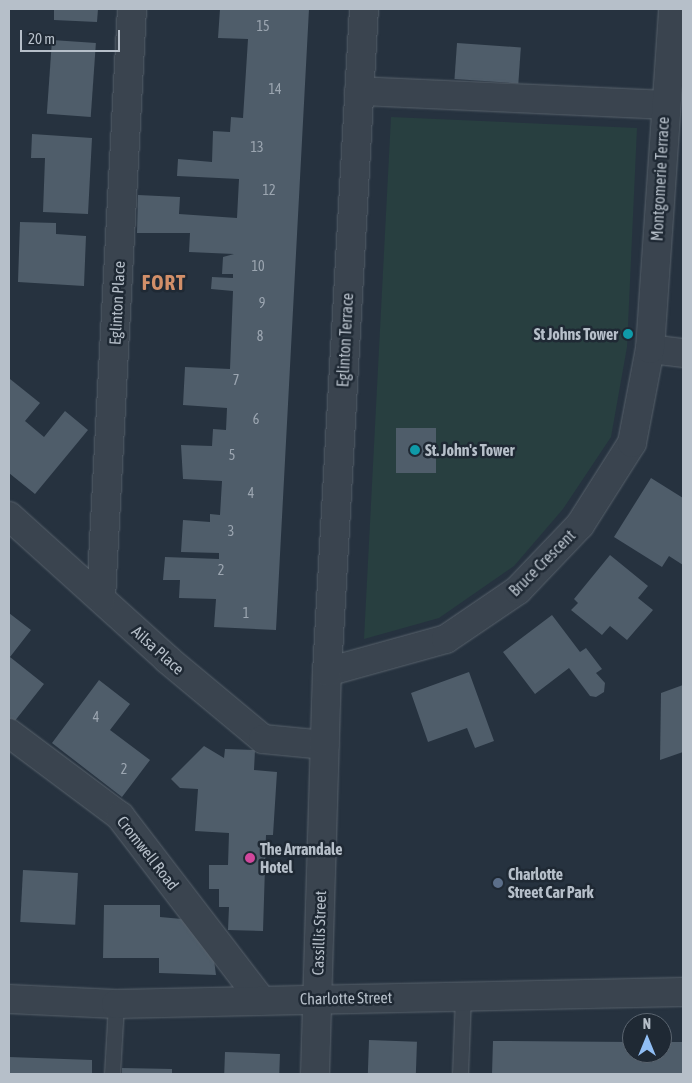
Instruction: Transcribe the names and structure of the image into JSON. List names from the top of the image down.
{
  "streets": {
    "street": [
      "Montgomerie Terrace",
      "Eglinton Place",
      "Eglinton Terrace",
      "Bruce Crescent",
      "Ailsa Place",
      "Cromwell Road",
      "Cassillis Street",
      "Charlotte Street"
    ]
  },
  "crossings": [
    ["Montgomerie Terrace", "Bruce Crescent"],
    ["Eglinton Place", "Ailsa Place"],
    ["Eglinton Terrace", "Bruce Crescent"],
    ["Eglinton Terrace", "Cassillis Street"],
    ["Bruce Crescent", "Cassillis Street"],
    ["Ailsa Place", "Cassillis Street"],
    ["Cromwell Road", "Charlotte Street"],
    ["Cassillis Street", "Charlotte Street"]
  ],
  "districts": ["FORT"],
  "places": [
    "St Johns Tower",
    "St. John's Tower",
    "The Arrandale Hotel",
    "Charlotte Street Car Park"
  ],
  "house_numbers": [
    "15",
    "14",
    "13",
    "12",
    "10",
    "9",
    "8",
    "7",
    "6",
    "5",
    "4",
    "3",
    "2",
    "1",
    "4",
    "2"
  ],
  "scale_bar": "20 m",
  "north": "top"
}
